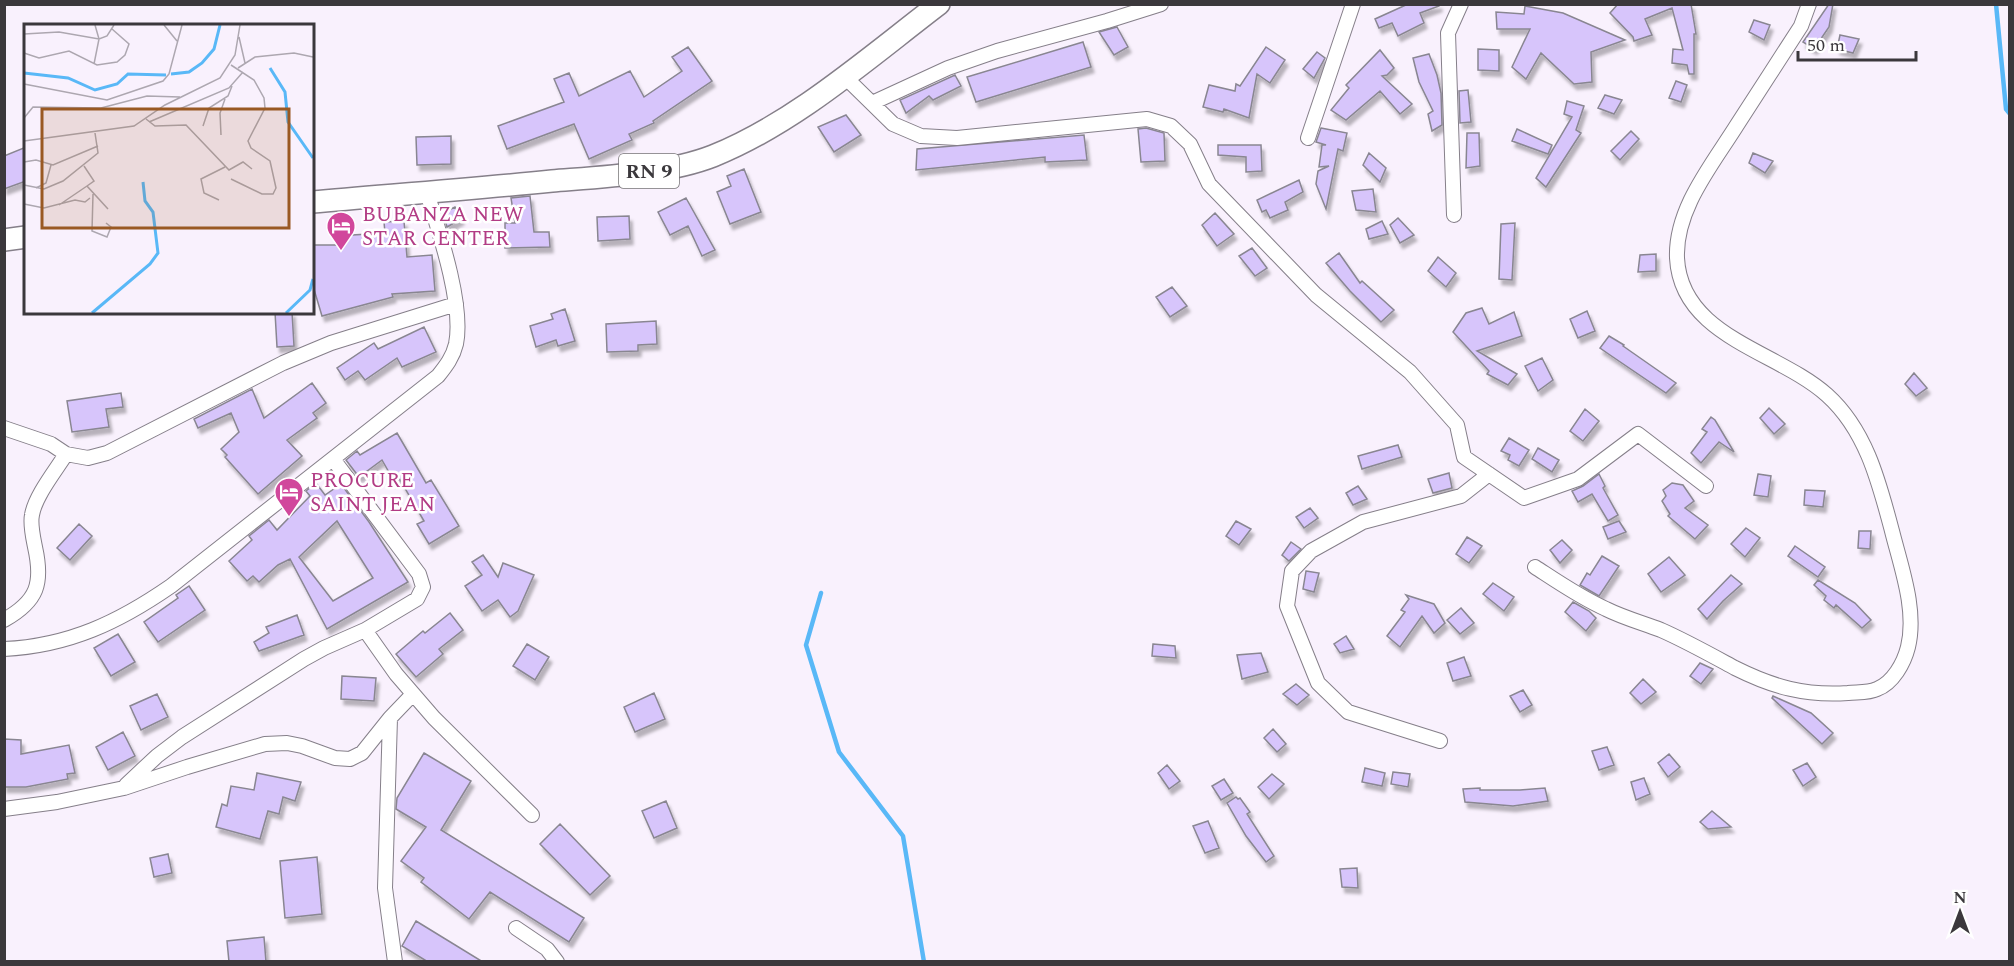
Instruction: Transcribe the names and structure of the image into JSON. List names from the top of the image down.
{
  "streets": {
    "main road": ["RN 9"]
  },
  "places": {
    "hotel": ["BUBANZA NEW STAR CENTER", "PROCURE SAINT JEAN"]
  },
  "scale_bar": "50 m",
  "north": "top"
}
